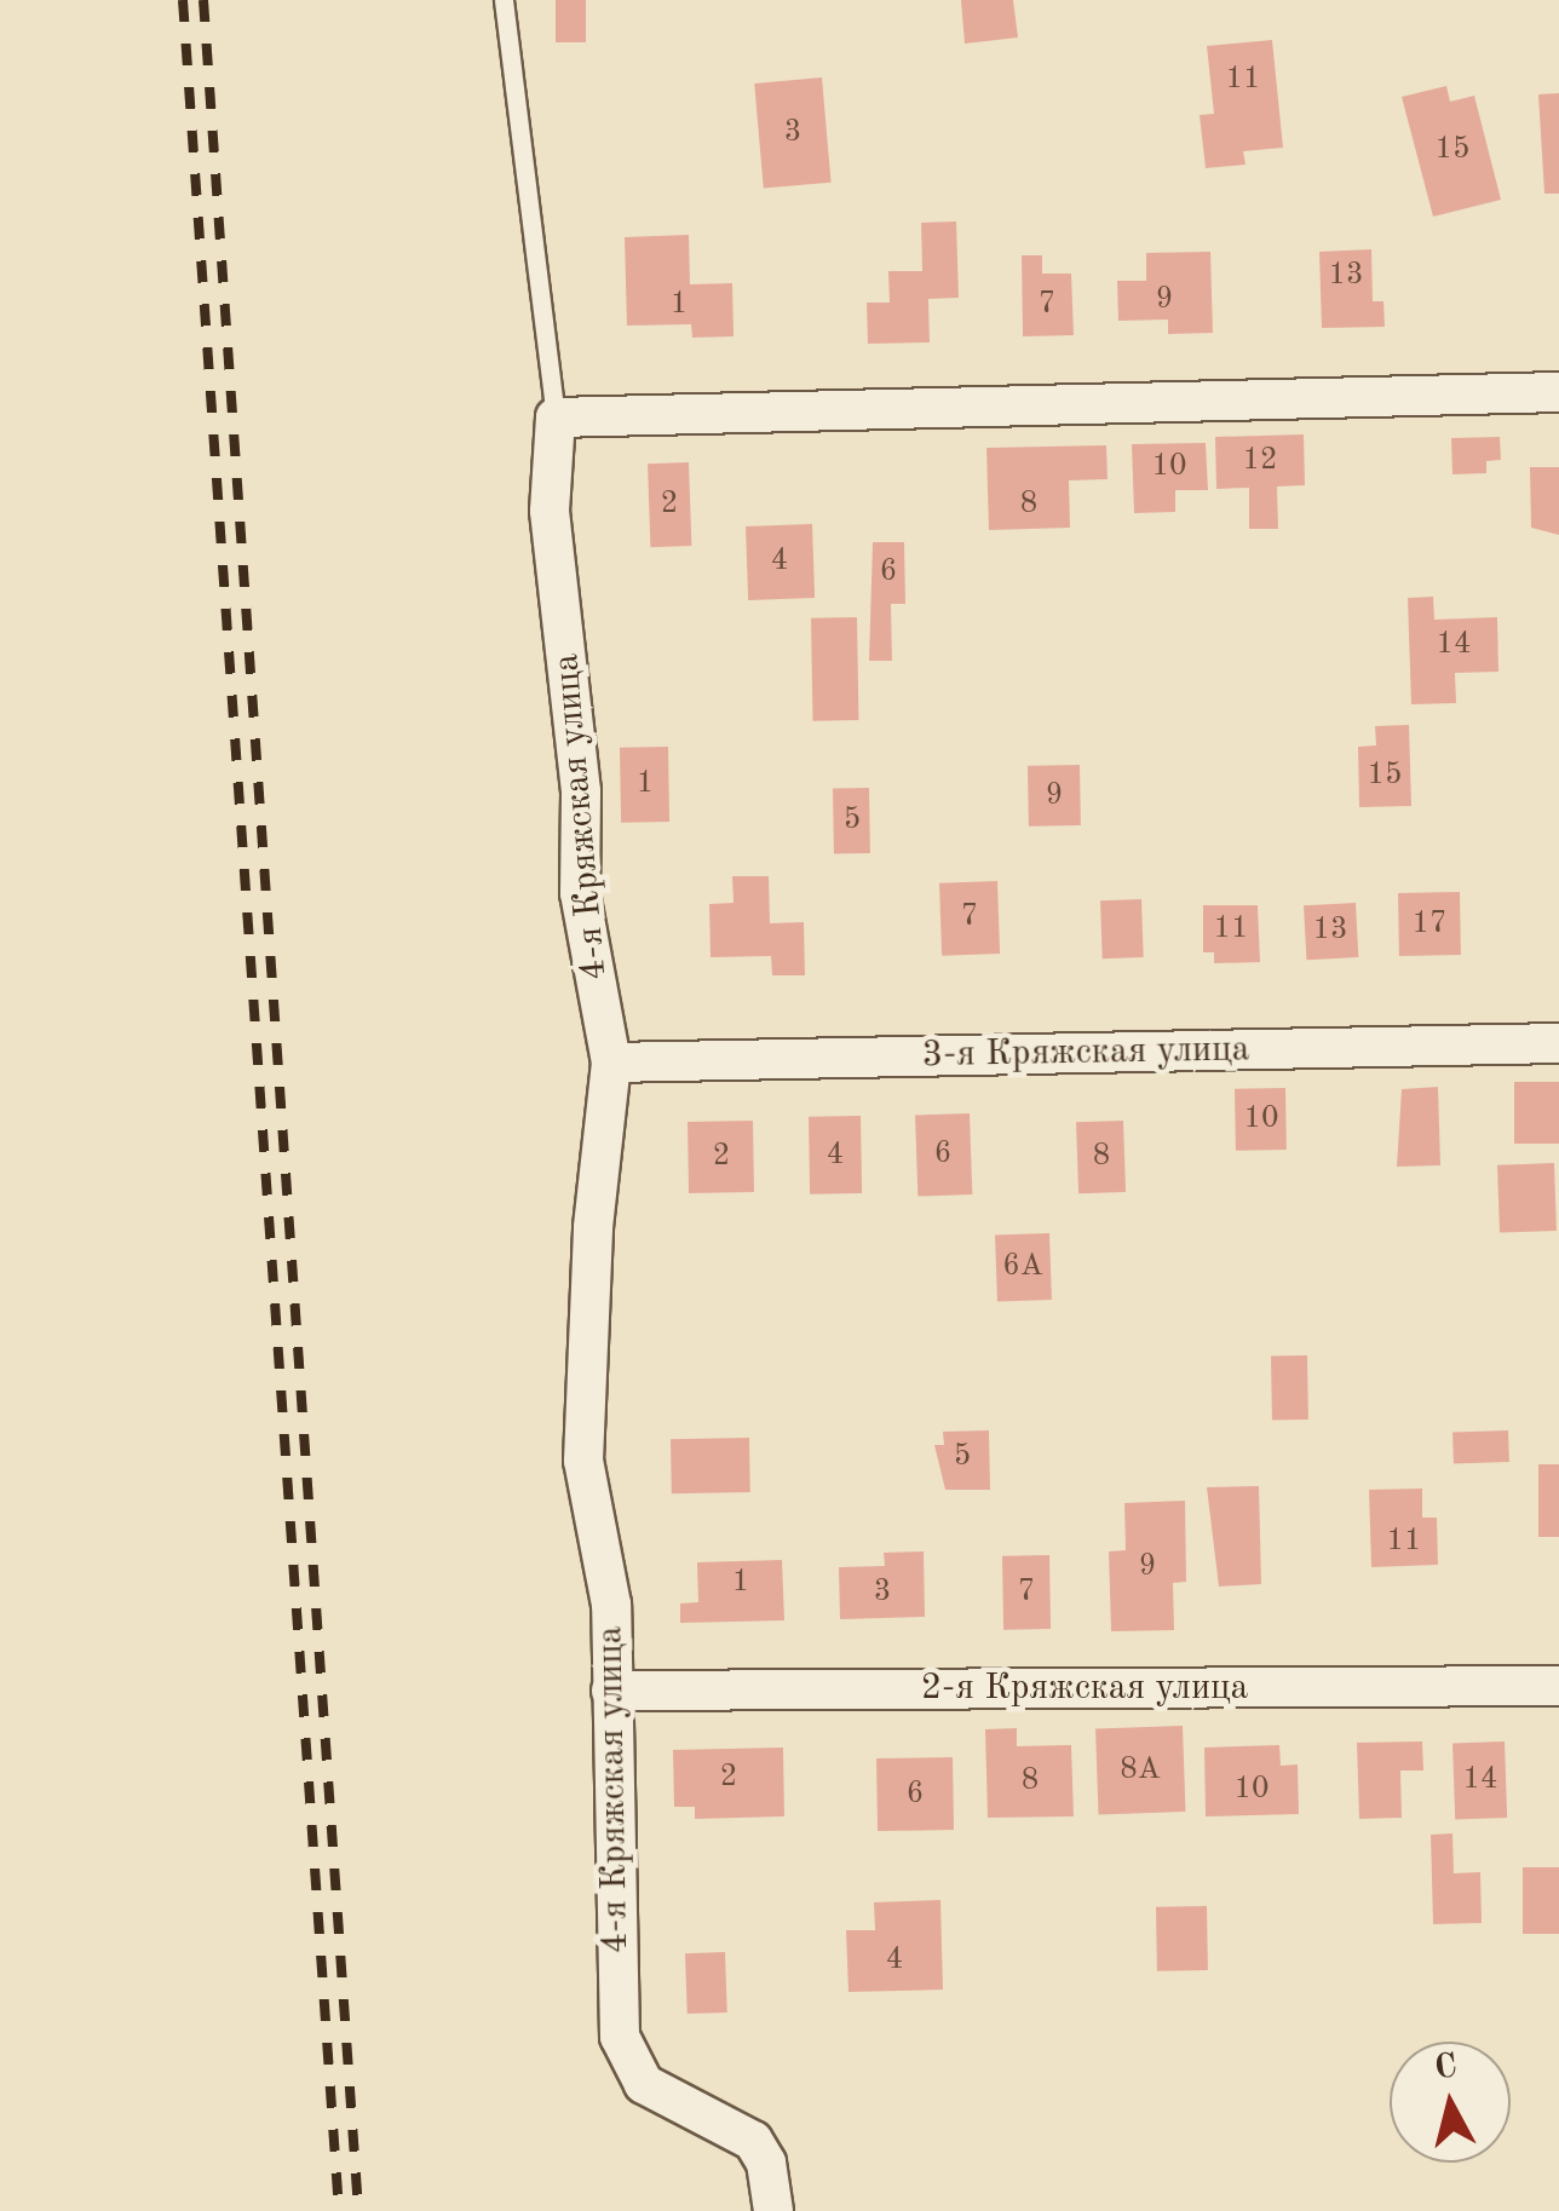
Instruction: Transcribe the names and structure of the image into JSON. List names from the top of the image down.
{
  "streets": {
    "street": ["4-я Кряжская улица", "3-я Кряжская улица", "2-я Кряжская улица"]
  },
  "crossings": [
    ["4-я Кряжская улица", "3-я Кряжская улица"],
    ["4-я Кряжская улица", "2-я Кряжская улица"]
  ],
  "house_numbers": [
    "11",
    "3",
    "15",
    "13",
    "9",
    "1",
    "7",
    "12",
    "10",
    "2",
    "8",
    "4",
    "6",
    "14",
    "15",
    "1",
    "9",
    "5",
    "7",
    "17",
    "11",
    "13",
    "10",
    "6",
    "4",
    "2",
    "8",
    "6А",
    "5",
    "11",
    "9",
    "1",
    "3",
    "7",
    "8А",
    "2",
    "14",
    "8",
    "10",
    "6",
    "4"
  ],
  "north": "top"
}
